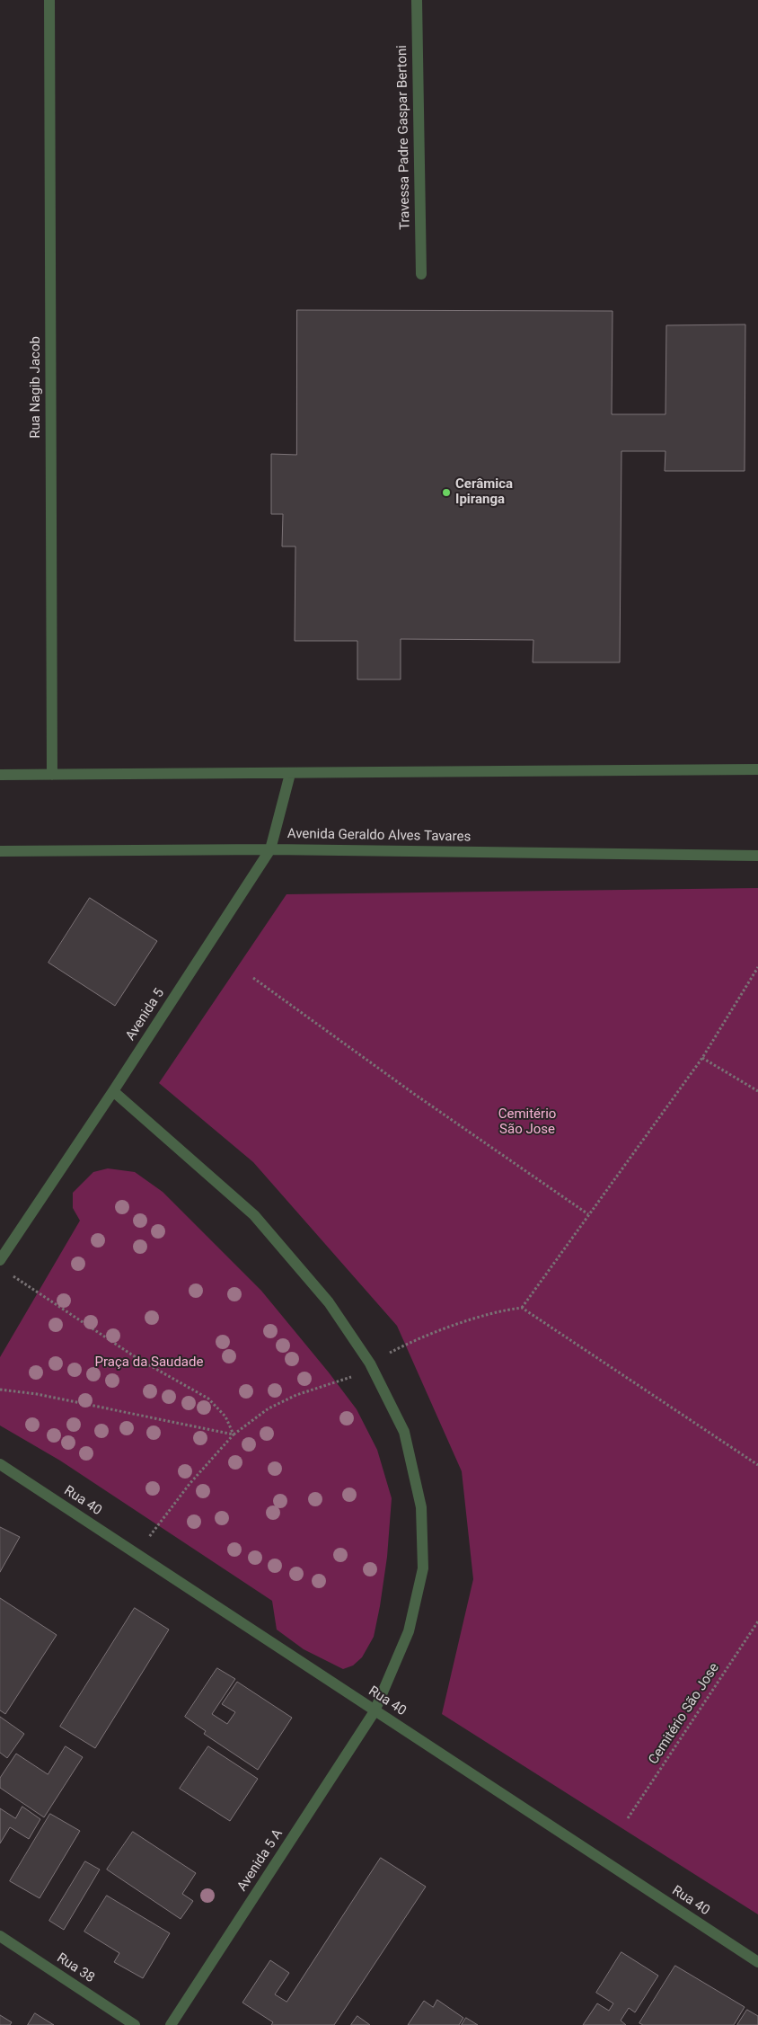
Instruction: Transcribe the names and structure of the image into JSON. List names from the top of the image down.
{
  "streets": {
    "street": [
      "Travessa Padre Gaspar Bertoni",
      "Rua Nagib Jacob",
      "Avenida Geraldo Alves Tavares",
      "Avenida 5",
      "Rua 40",
      "Avenida 5 A",
      "Rua 38"
    ],
    "path": ["Cemitério São Jose"]
  },
  "crossings": [
    ["Avenida Geraldo Alves Tavares", "Avenida 5"],
    ["Rua 40", "Avenida 5 A"]
  ],
  "parks": ["Cemitério São Jose", "Praça da Saudade"],
  "places": ["Cerâmica Ipiranga"]
}
